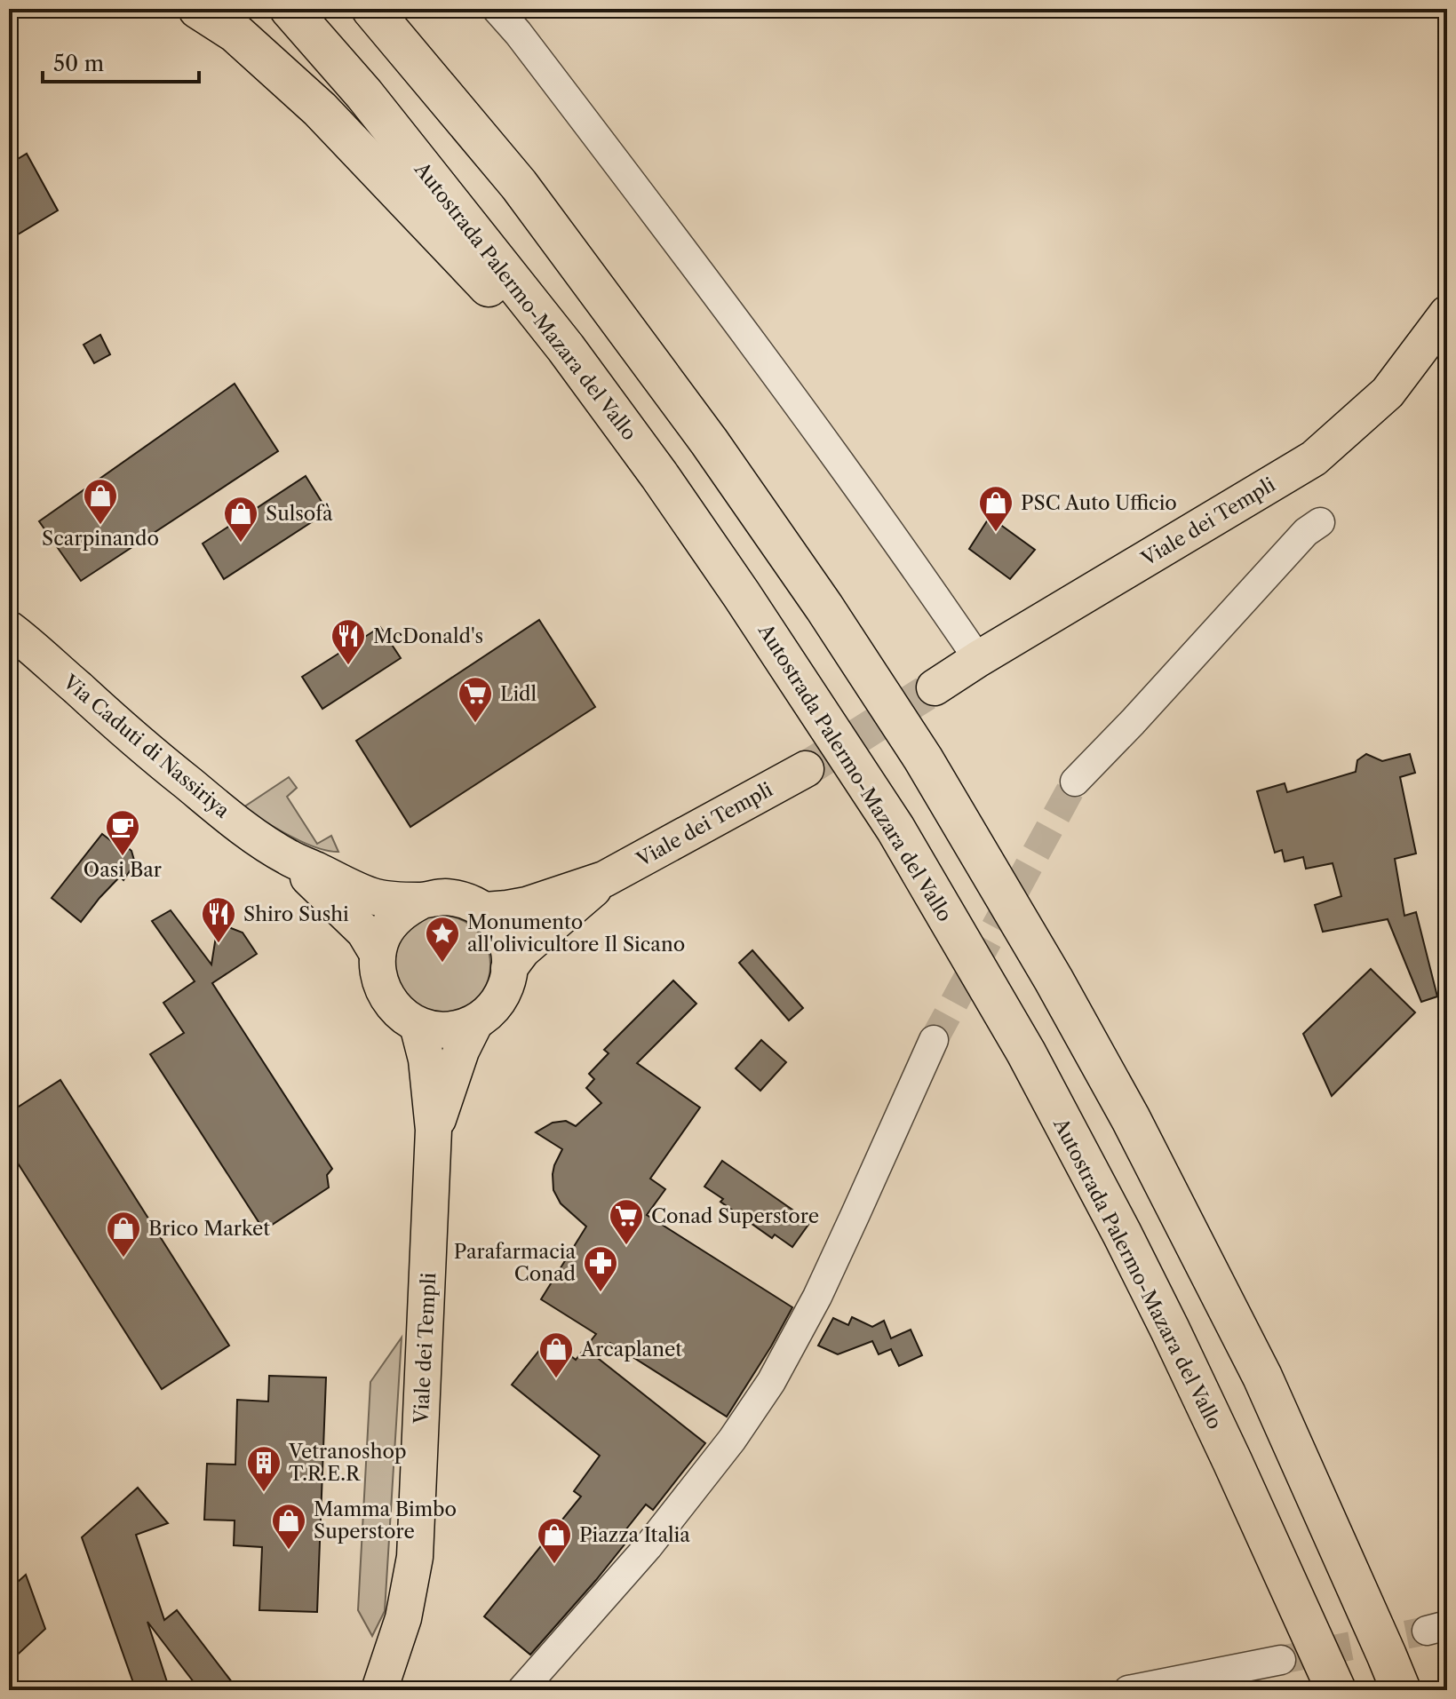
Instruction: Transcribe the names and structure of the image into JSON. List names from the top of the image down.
{
  "streets": {
    "highway": ["Autostrada Palermo-Mazara del Vallo"],
    "main road": ["Viale dei Templi", "Via Caduti di Nassiriya"]
  },
  "places": {
    "shop": [
      "Scarpinando",
      "PSC Auto Ufficio",
      "Sulsofà",
      "Brico Market",
      "Arcaplanet",
      "Mamma Bimbo Superstore",
      "Piazza Italia"
    ],
    "restaurant": ["McDonald's", "Shiro Sushi"],
    "supermarket": ["Lidl", "Conad Superstore"],
    "cafe": ["Oasi Bar"],
    "place": ["Monumento all'olivicultore Il Sicano"],
    "pharmacy": ["Parafarmacia Conad"],
    "building": ["Vetranoshop T.R.E.R"]
  },
  "scale_bar": "50 m"
}
